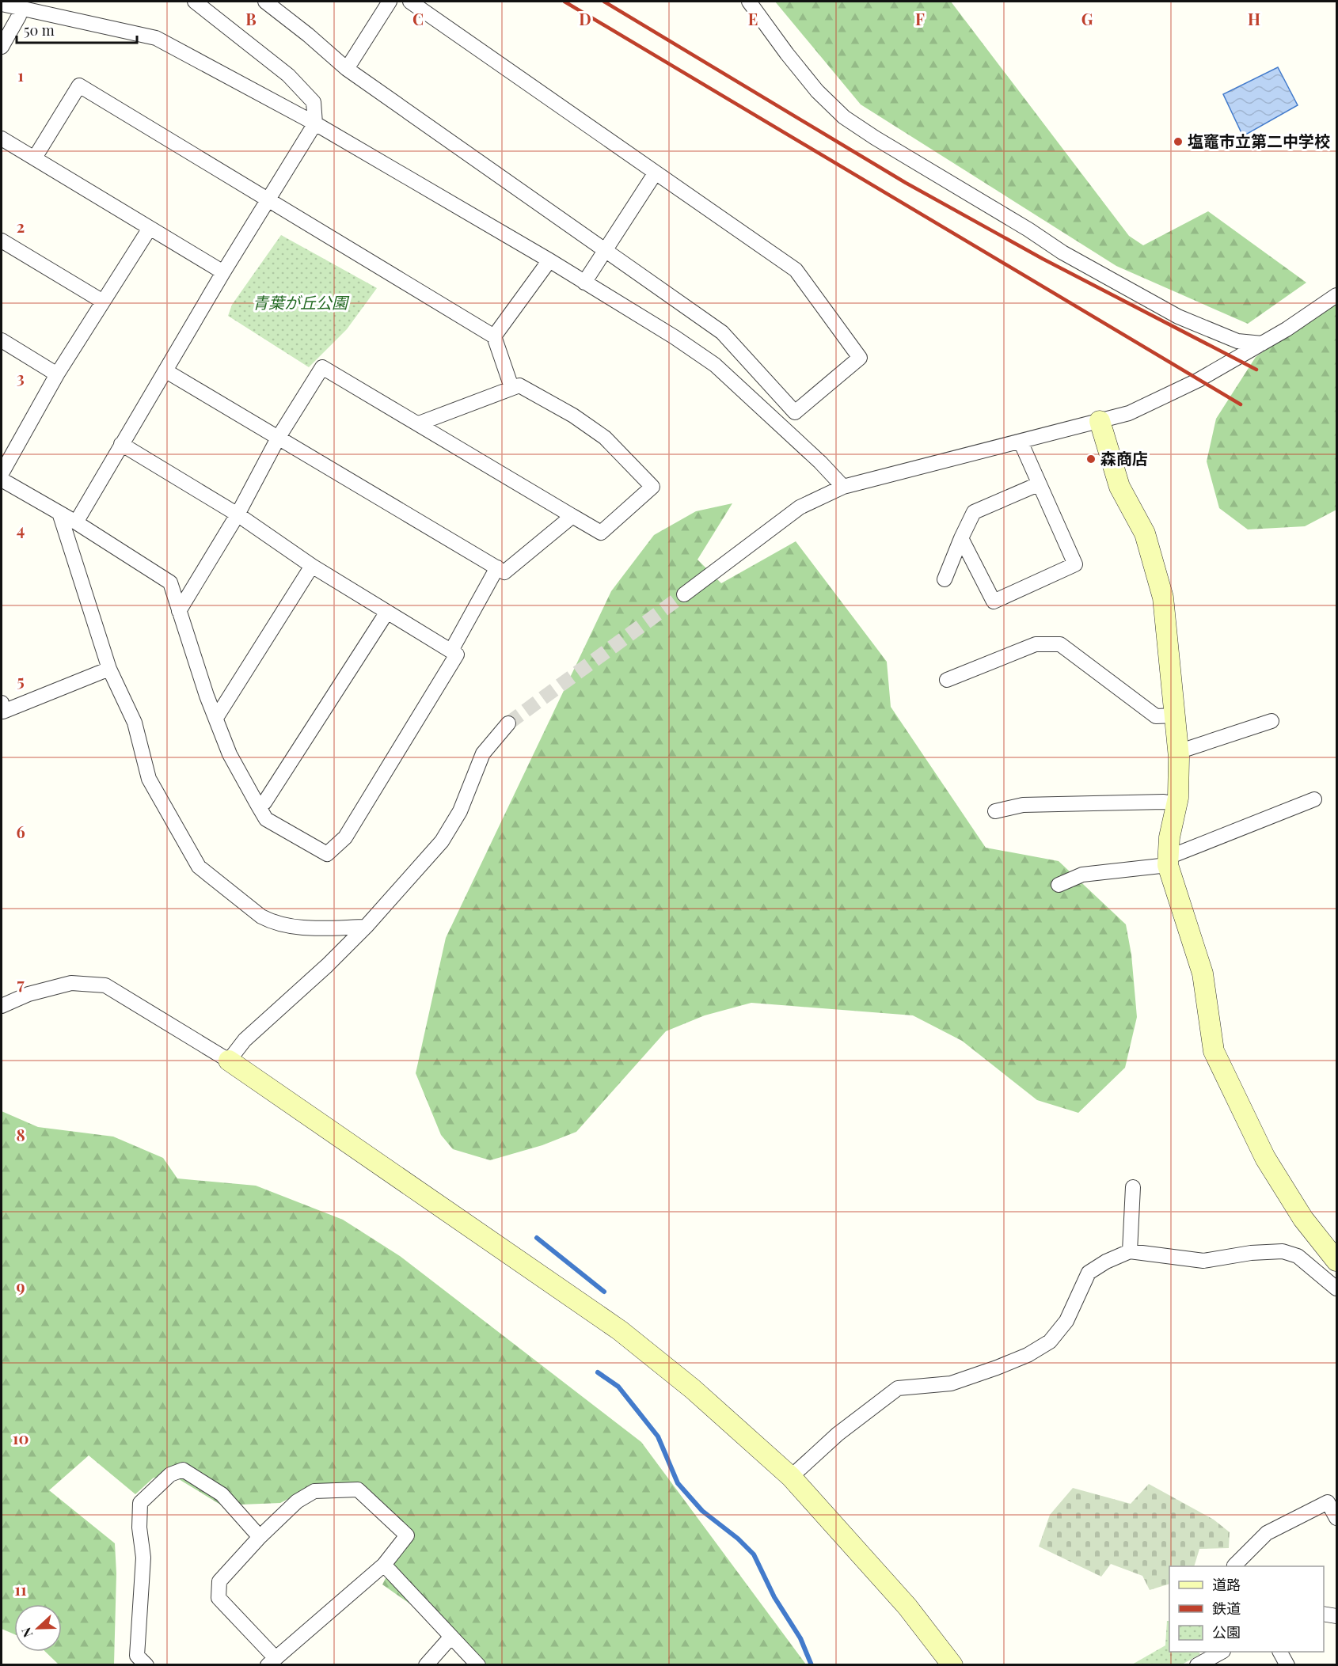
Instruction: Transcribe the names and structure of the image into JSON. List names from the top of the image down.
{
  "parks": ["青葉が丘公園"],
  "places": ["塩竈市立第二中学校", "森商店"],
  "legend": ["道路", "鉄道", "公園"],
  "scale_bar": "50 m",
  "north": "left",
  "grid": {
    "columns": [
      "B",
      "C",
      "D",
      "E",
      "F",
      "G",
      "H"
    ],
    "rows": [
      "1",
      "2",
      "3",
      "4",
      "5",
      "6",
      "7",
      "8",
      "9",
      "10",
      "11"
    ]
  }
}
